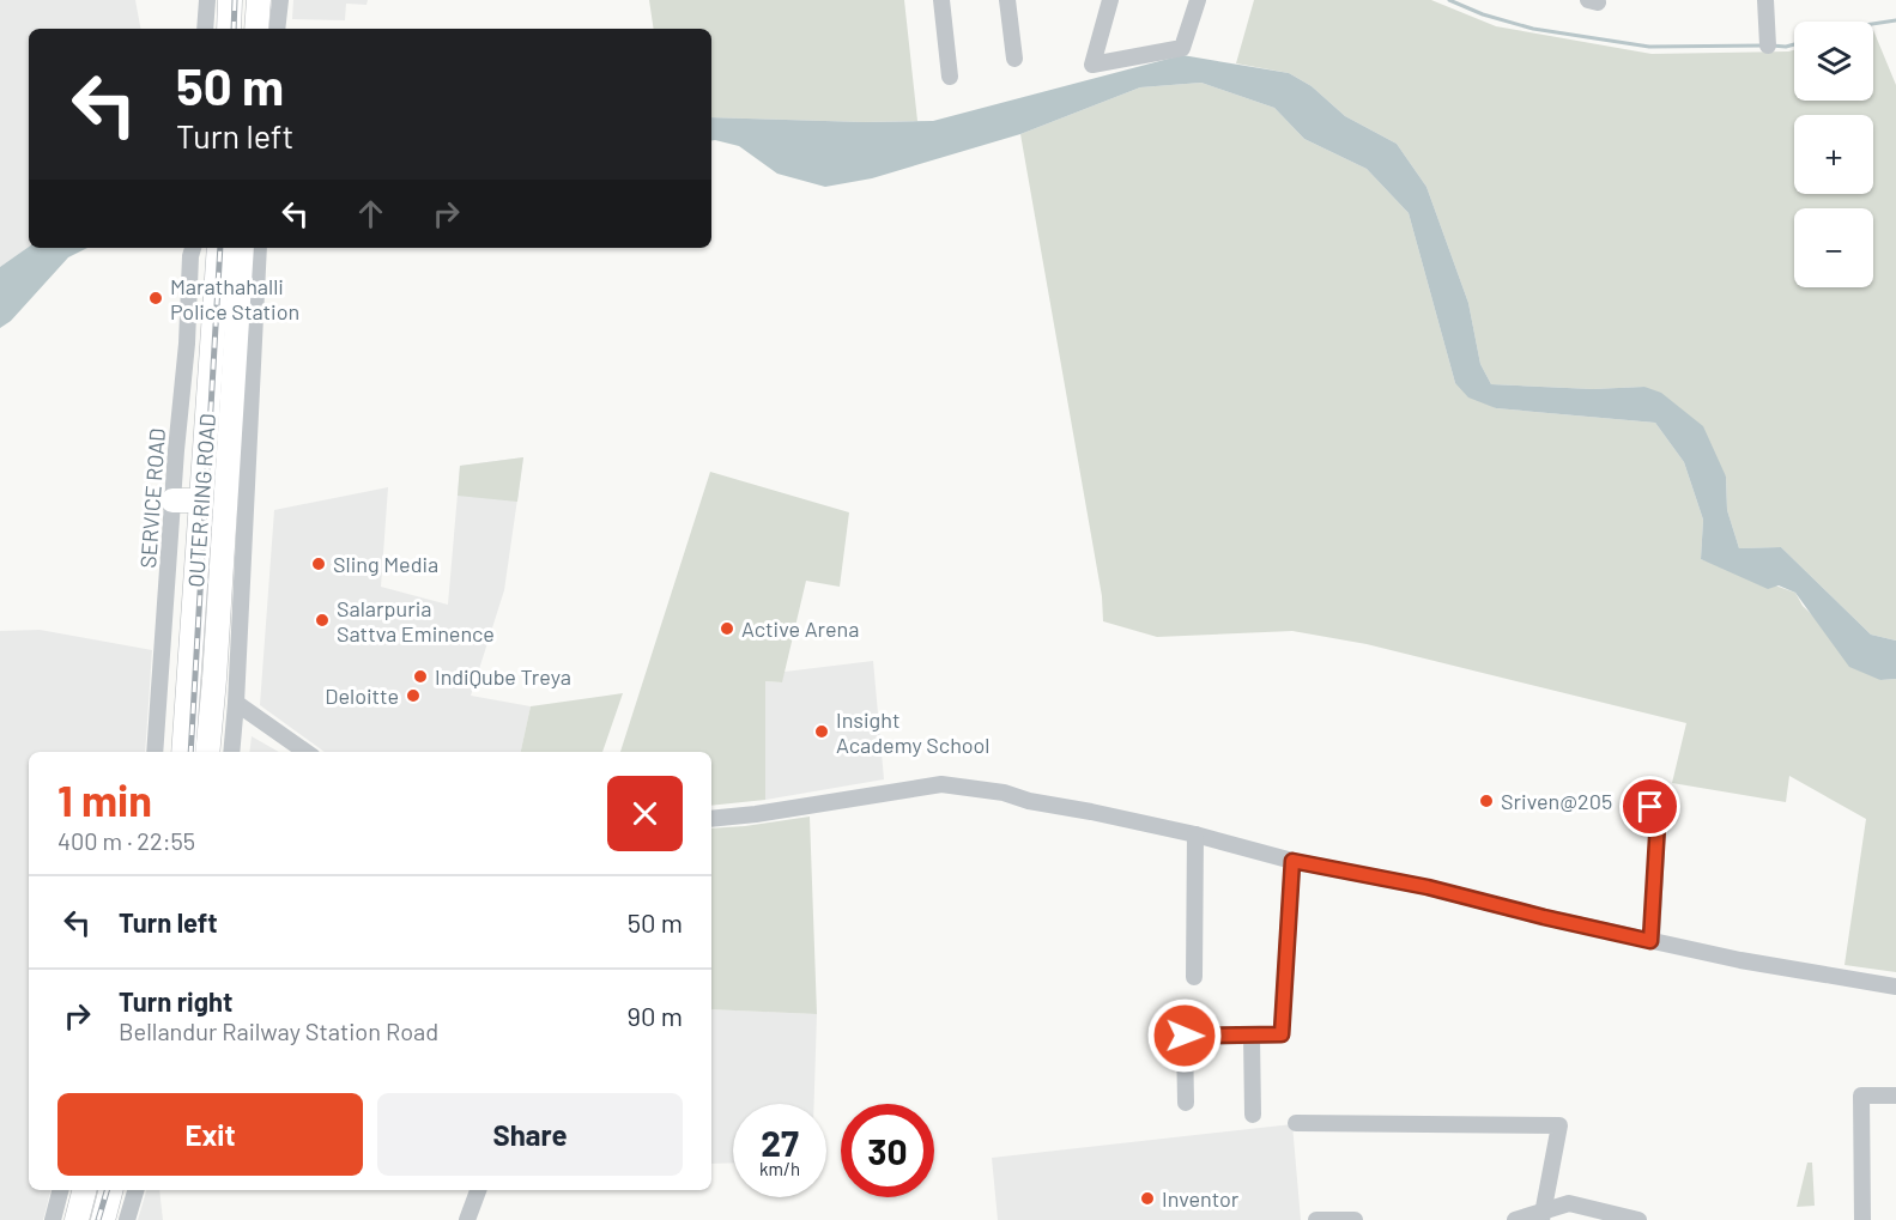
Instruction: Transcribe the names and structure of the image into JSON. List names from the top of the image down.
{
  "streets": {
    "highway": ["OUTER RING ROAD"],
    "street": ["SERVICE ROAD"]
  },
  "places": [
    "Marathahalli Police Station",
    "Sling Media",
    "Salarpuria Sattva Eminence",
    "Active Arena",
    "IndiQube Treya",
    "Deloitte",
    "Insight Academy School",
    "Sriven@205",
    "Inventor"
  ],
  "page": {
    "map_buttons": ["+", "−"],
    "turn": ["50 m", "Turn left"],
    "heading": ["1 min", "400 m · 22:55"],
    "list": [
      {
        "name": "Turn left",
        "value": "50 m"
      },
      {
        "name": "Turn right",
        "note": "Bellandur Railway Station Road",
        "value": "90 m"
      }
    ],
    "buttons": ["Exit", "Share"],
    "speed": "27 km/h",
    "limit": "30"
  }
}
